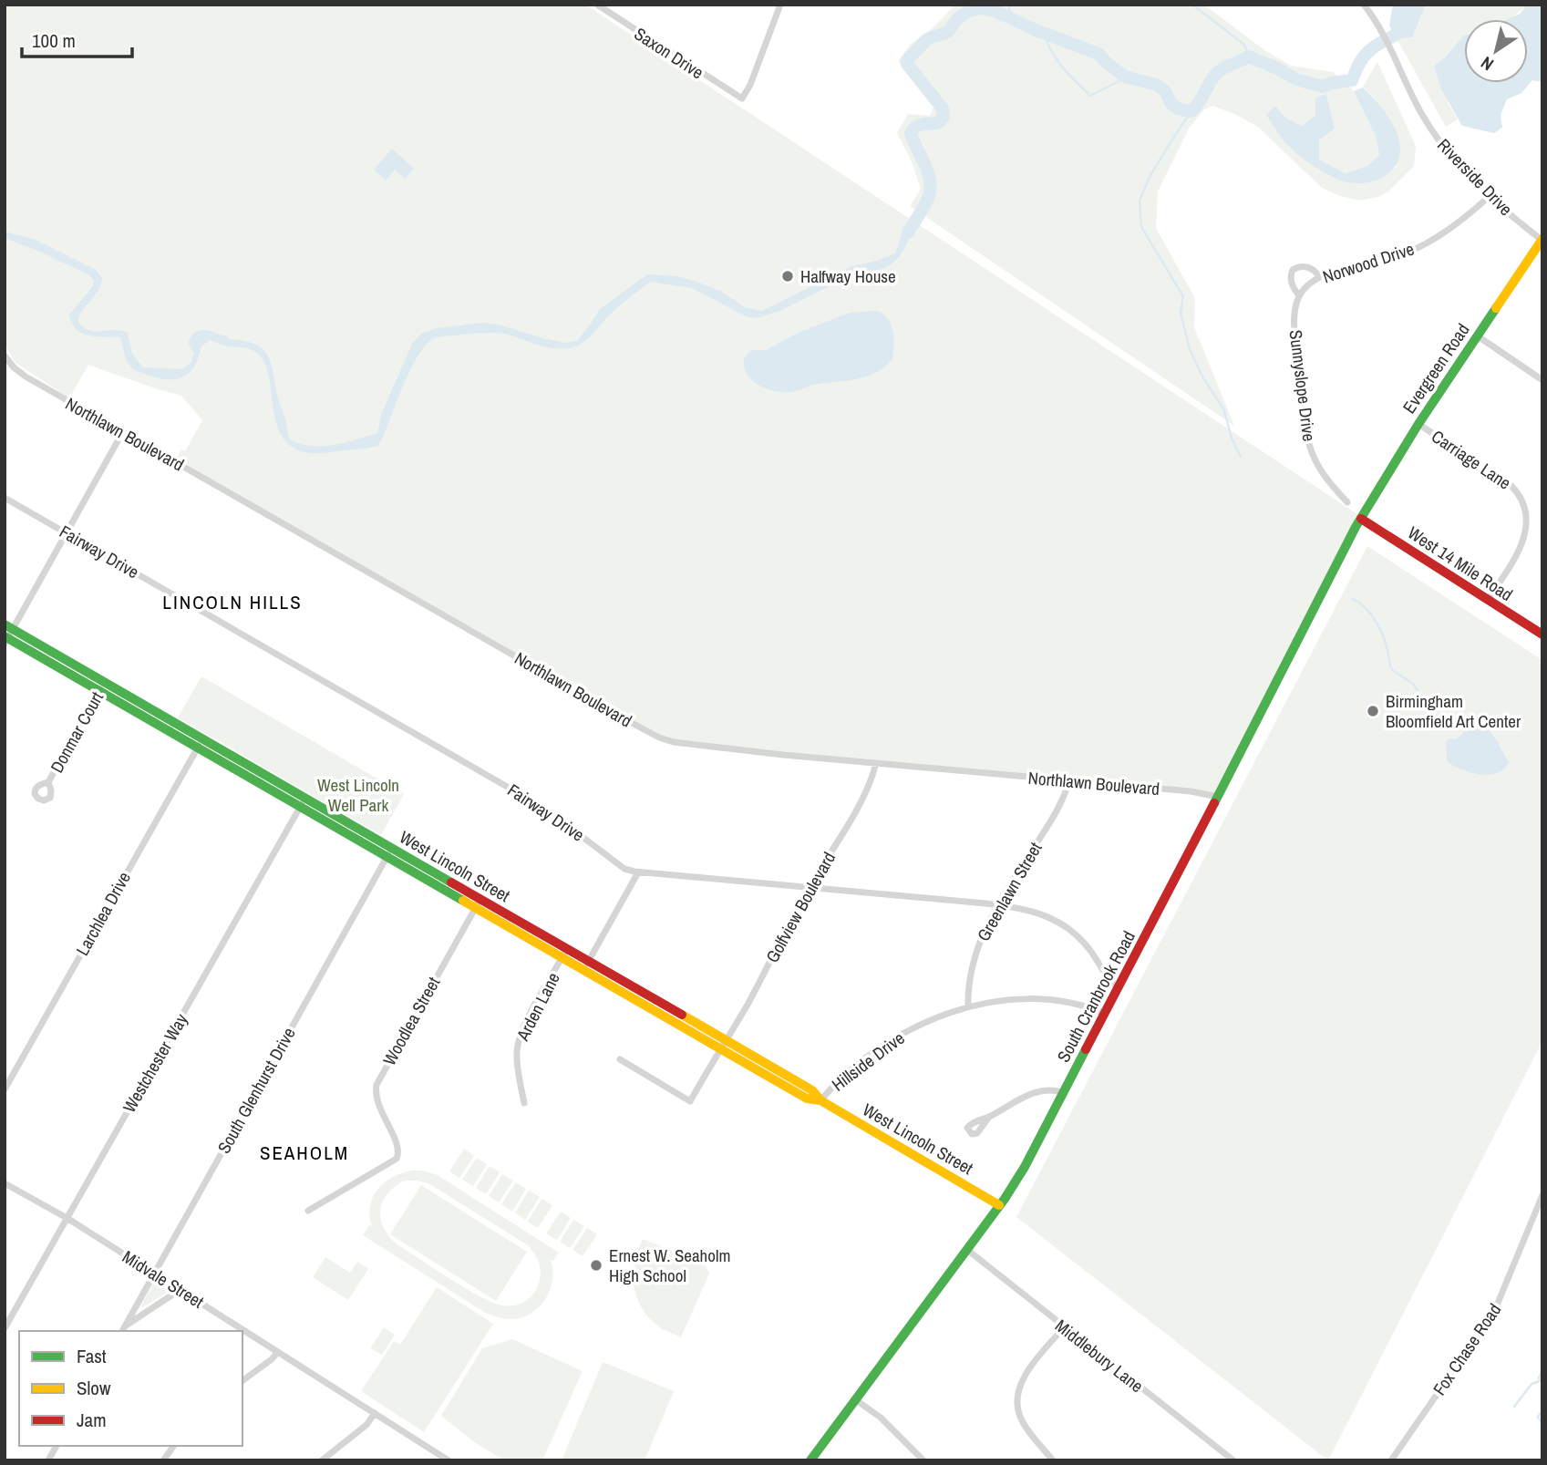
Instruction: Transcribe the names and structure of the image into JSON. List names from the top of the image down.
{
  "streets": {
    "street": [
      "Saxon Drive",
      "Riverside Drive",
      "Norwood Drive",
      "Evergreen Road",
      "Sunnyslope Drive",
      "Northlawn Boulevard",
      "Carriage Lane",
      "Fairway Drive",
      "West 14 Mile Road",
      "Donmar Court",
      "West Lincoln Street",
      "Greenlawn Street",
      "Golfview Boulevard",
      "Larchlea Drive",
      "South Cranbrook Road",
      "Arden Lane",
      "Woodlea Street",
      "Hillside Drive",
      "Westchester Way",
      "South Glenhurst Drive",
      "Midvale Street",
      "Fox Chase Road",
      "Middlebury Lane"
    ]
  },
  "crossings": [
    ["Riverside Drive", "Norwood Drive"],
    ["Riverside Drive", "Evergreen Road"],
    ["Norwood Drive", "Sunnyslope Drive"],
    ["Evergreen Road", "Carriage Lane"],
    ["Evergreen Road", "West 14 Mile Road"],
    ["Evergreen Road", "South Cranbrook Road"],
    ["Northlawn Boulevard", "Greenlawn Street"],
    ["Northlawn Boulevard", "Golfview Boulevard"],
    ["Northlawn Boulevard", "South Cranbrook Road"],
    ["Carriage Lane", "West 14 Mile Road"],
    ["Fairway Drive", "Greenlawn Street"],
    ["Fairway Drive", "Golfview Boulevard"],
    ["Fairway Drive", "South Cranbrook Road"],
    ["Fairway Drive", "Arden Lane"],
    ["West 14 Mile Road", "South Cranbrook Road"],
    ["Donmar Court", "West Lincoln Street"],
    ["West Lincoln Street", "Golfview Boulevard"],
    ["West Lincoln Street", "Larchlea Drive"],
    ["West Lincoln Street", "South Cranbrook Road"],
    ["West Lincoln Street", "Arden Lane"],
    ["West Lincoln Street", "Woodlea Street"],
    ["West Lincoln Street", "Hillside Drive"],
    ["West Lincoln Street", "Westchester Way"],
    ["West Lincoln Street", "South Glenhurst Drive"],
    ["Greenlawn Street", "Hillside Drive"],
    ["South Cranbrook Road", "Hillside Drive"],
    ["South Cranbrook Road", "Middlebury Lane"],
    ["Westchester Way", "Midvale Street"],
    ["South Glenhurst Drive", "Midvale Street"]
  ],
  "districts": ["LINCOLN HILLS", "SEAHOLM"],
  "parks": ["West Lincoln Well Park"],
  "places": ["Halfway House", "Birmingham Bloomfield Art Center", "Ernest W. Seaholm High School"],
  "legend": ["Fast", "Slow", "Jam"],
  "scale_bar": "100 m",
  "north": "bottom left"
}
